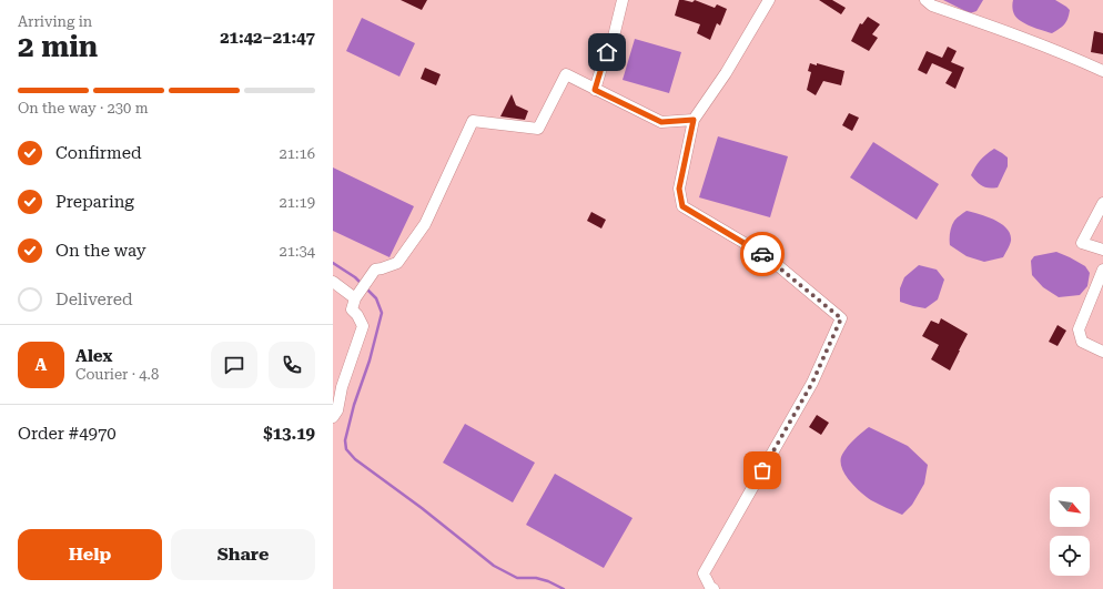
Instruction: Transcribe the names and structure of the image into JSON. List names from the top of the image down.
{
  "north": "bottom right",
  "page": {
    "heading": ["2 min", "Arriving in", "21:42–21:47"],
    "panel": [
      "Alex",
      "Courier · 4.8",
      "Order #4970",
      "$13.19"
    ],
    "bar": "On the way · 230 m",
    "list": [
      ["Confirmed", "21:16"],
      ["Preparing", "21:19"],
      ["On the way", "21:34"],
      "Delivered"
    ],
    "round": "A",
    "buttons": ["Help", "Share"]
  }
}
